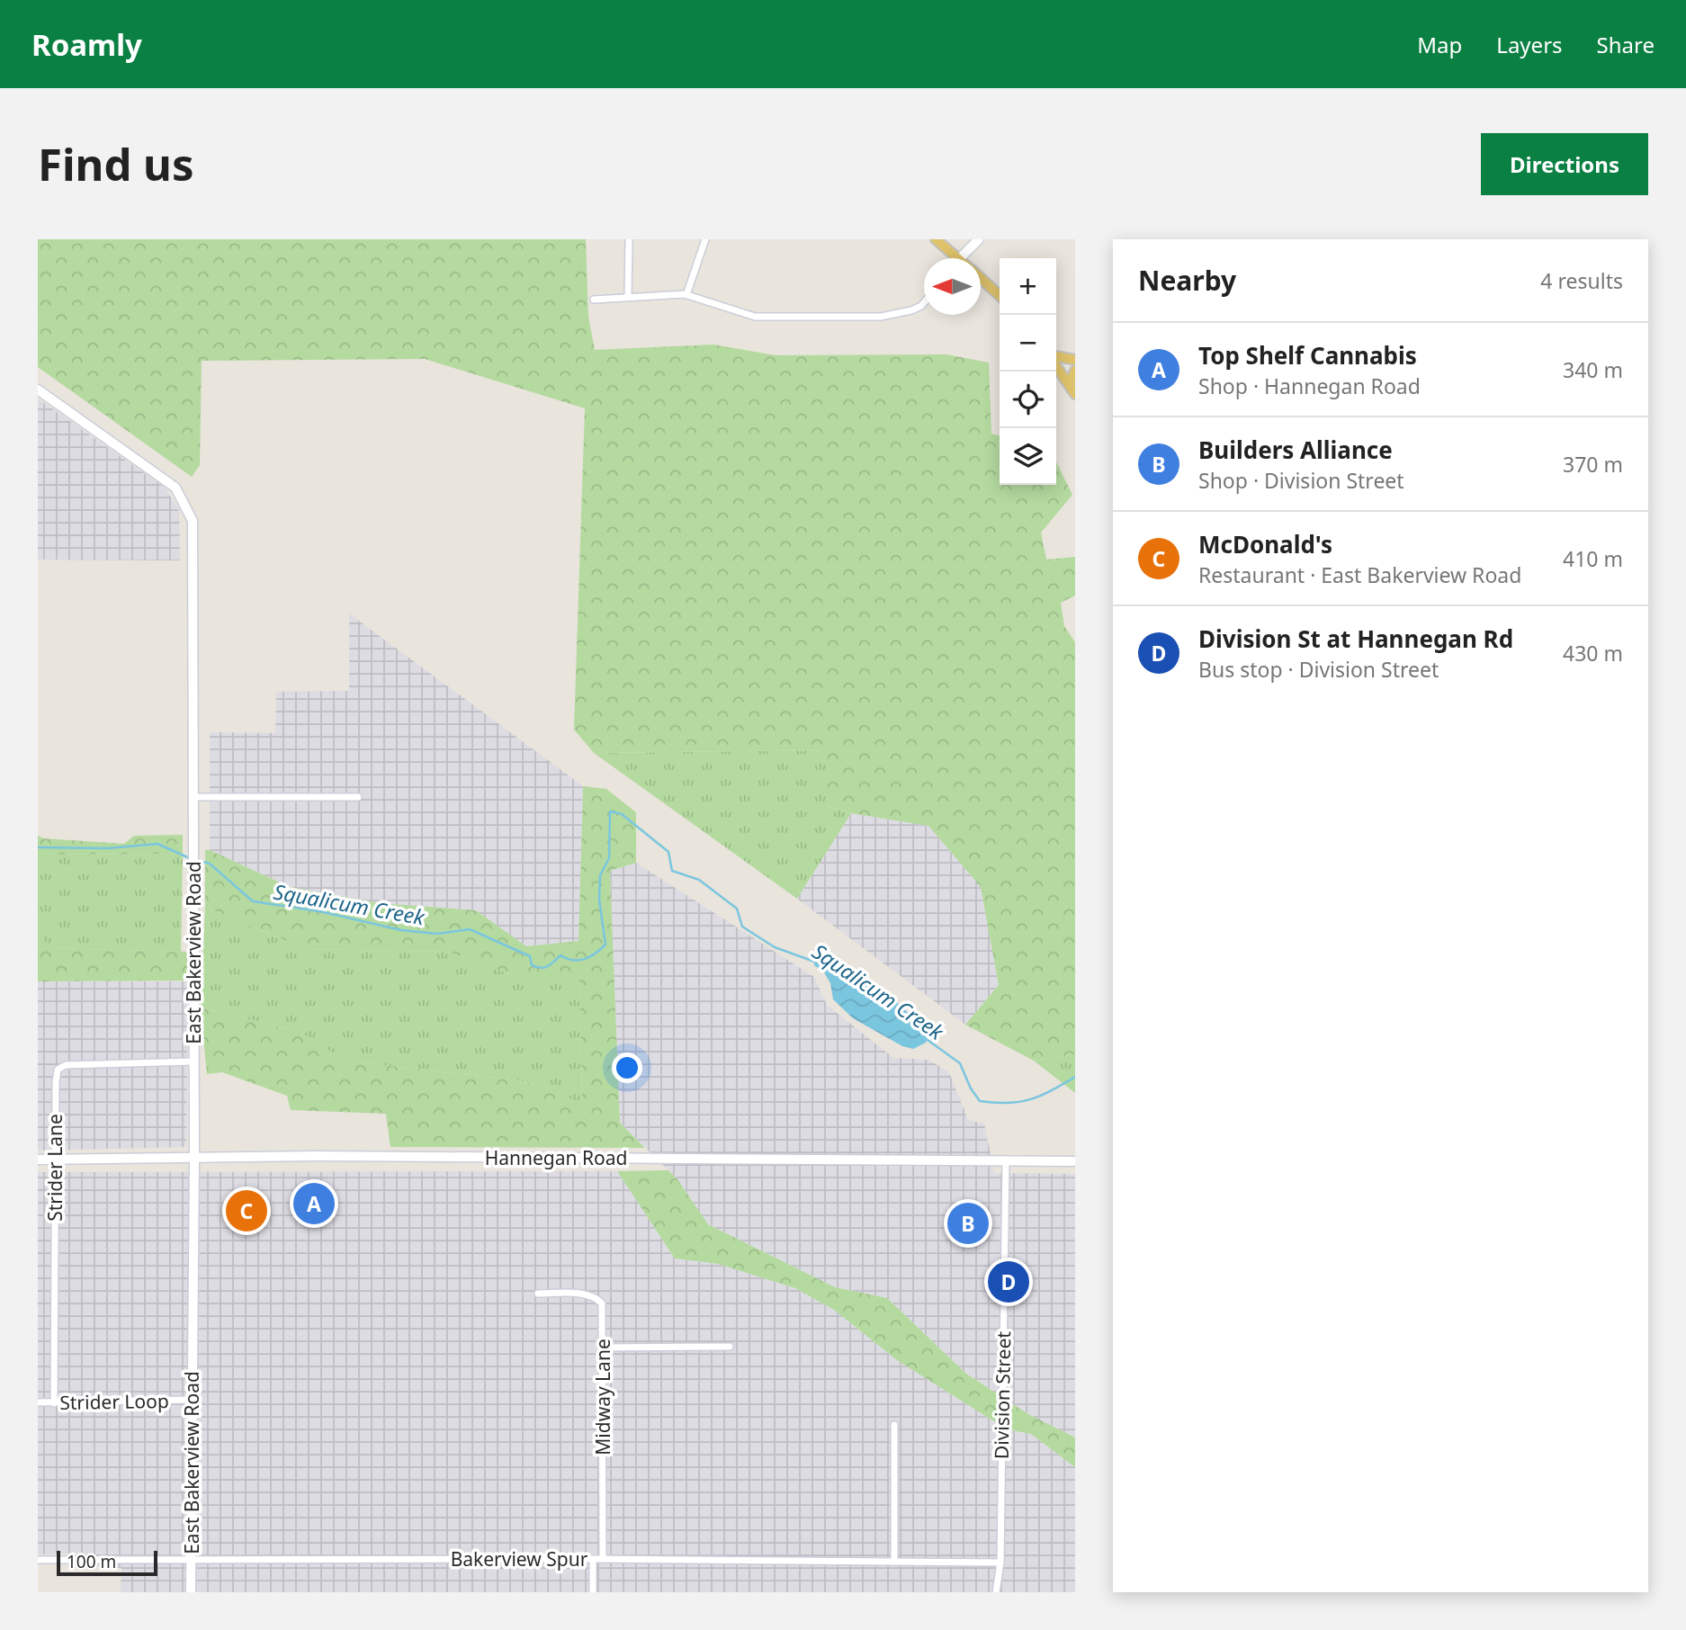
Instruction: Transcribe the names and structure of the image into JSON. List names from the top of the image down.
{
  "streets": {
    "main road": ["East Bakerview Road", "Hannegan Road"],
    "street": [
      "Strider Lane",
      "Division Street",
      "Midway Lane",
      "Strider Loop",
      "Bakerview Spur"
    ]
  },
  "crossings": [
    ["East Bakerview Road", "Hannegan Road"],
    ["East Bakerview Road", "Strider Lane"],
    ["East Bakerview Road", "Strider Loop"],
    ["East Bakerview Road", "Bakerview Spur"],
    ["Hannegan Road", "Strider Lane"],
    ["Hannegan Road", "Division Street"],
    ["Strider Lane", "Strider Loop"],
    ["Division Street", "Bakerview Spur"],
    ["Midway Lane", "Bakerview Spur"]
  ],
  "water": ["Squalicum Creek"],
  "scale_bar": "100 m",
  "north": "left",
  "page": {
    "header": "Roamly",
    "nav": ["Map", "Layers", "Share"],
    "buttons": "Directions",
    "title": "Find us",
    "heading": ["Nearby", "4 results"],
    "map_buttons": ["+", "−"],
    "list": [
      {
        "mark": "A",
        "name": "Top Shelf Cannabis",
        "note": "Shop · Hannegan Road",
        "value": "340 m"
      },
      {
        "mark": "B",
        "name": "Builders Alliance",
        "note": "Shop · Division Street",
        "value": "370 m"
      },
      {
        "mark": "C",
        "name": "McDonald's",
        "note": "Restaurant · East Bakerview Road",
        "value": "410 m"
      },
      {
        "mark": "D",
        "name": "Division St at Hannegan Rd",
        "note": "Bus stop · Division Street",
        "value": "430 m"
      }
    ],
    "pins": [
      "A",
      "C",
      "B",
      "D"
    ],
    "scale": "100 m"
  }
}
